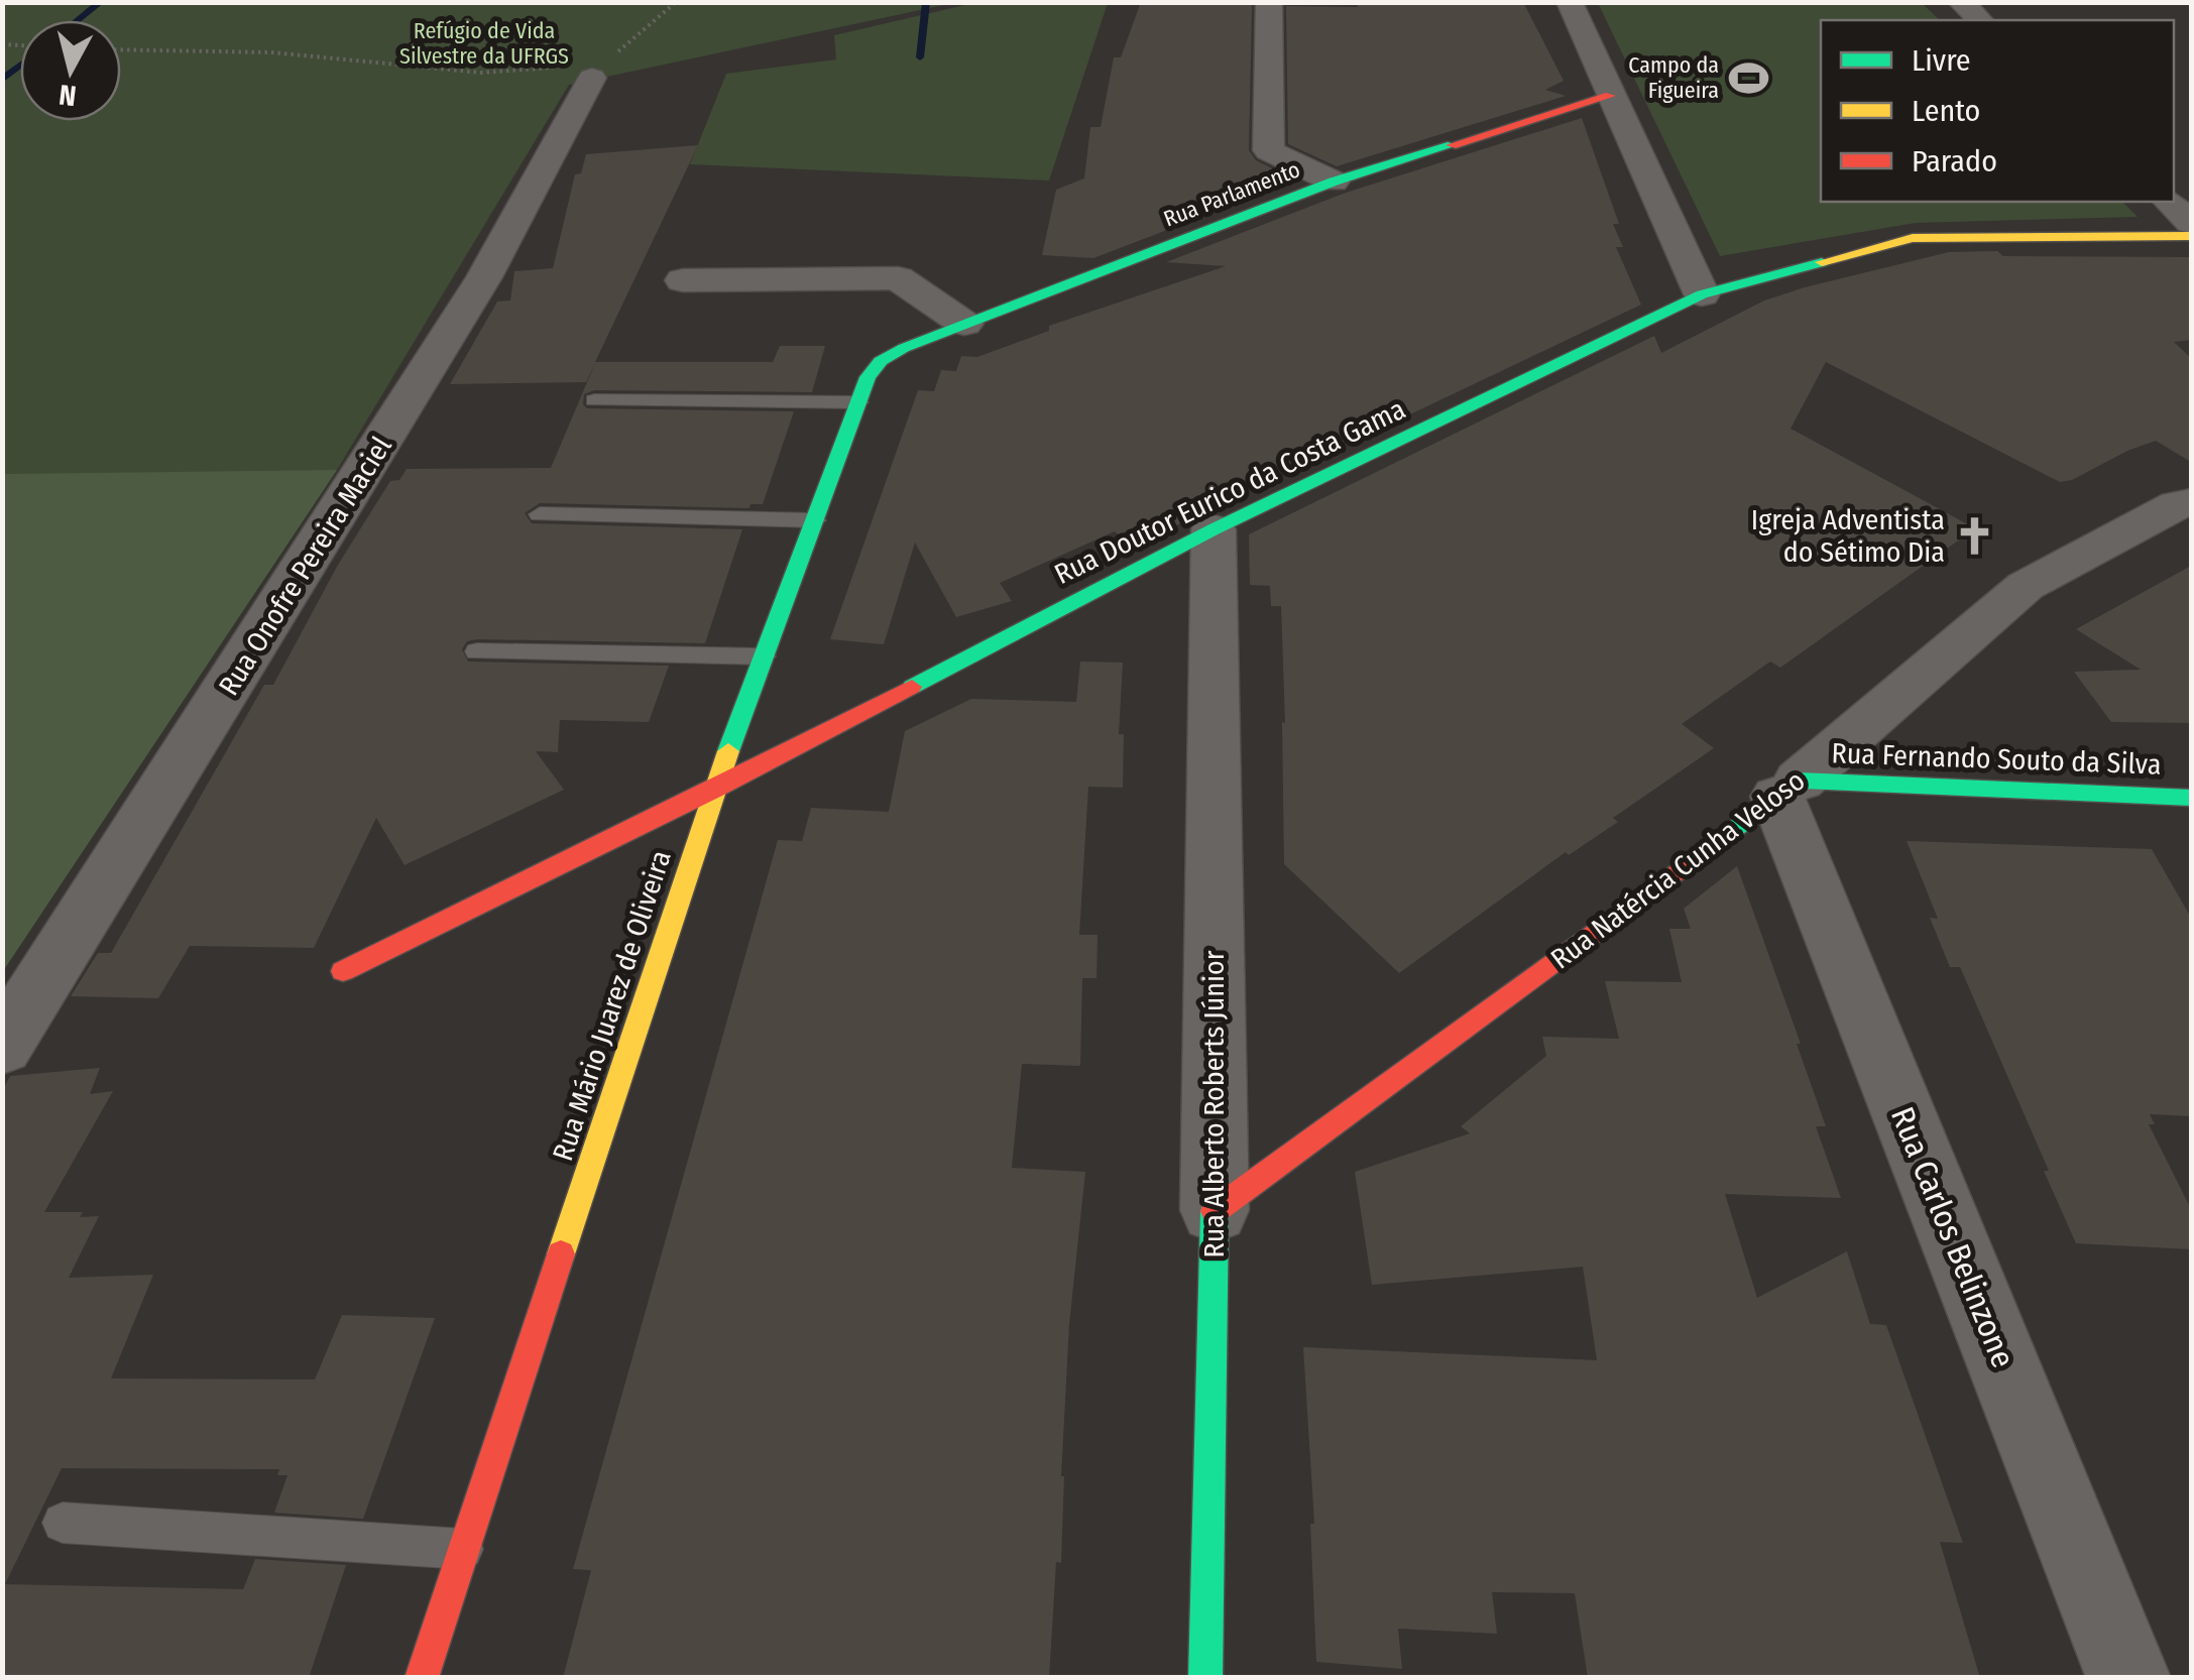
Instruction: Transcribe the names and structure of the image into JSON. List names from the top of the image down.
{
  "streets": {
    "street": [
      "Rua Parlamento",
      "Rua Doutor Eurico da Costa Gama",
      "Rua Onofre Pereira Maciel",
      "Rua Fernando Souto da Silva",
      "Rua Natércia Cunha Veloso",
      "Rua Mário Juarez de Oliveira",
      "Rua Alberto Roberts Júnior",
      "Rua Carlos Belinzone"
    ]
  },
  "crossings": [
    ["Rua Parlamento", "Rua Mário Juarez de Oliveira"],
    ["Rua Doutor Eurico da Costa Gama", "Rua Mário Juarez de Oliveira"],
    ["Rua Doutor Eurico da Costa Gama", "Rua Alberto Roberts Júnior"],
    ["Rua Fernando Souto da Silva", "Rua Natércia Cunha Veloso"],
    ["Rua Fernando Souto da Silva", "Rua Carlos Belinzone"],
    ["Rua Natércia Cunha Veloso", "Rua Alberto Roberts Júnior"],
    ["Rua Natércia Cunha Veloso", "Rua Carlos Belinzone"]
  ],
  "parks": ["Refúgio de Vida Silvestre da UFRGS"],
  "places": {
    "sports": ["Campo da Figueira"],
    "church": ["Igreja Adventista do Sétimo Dia"]
  },
  "legend": ["Livre", "Lento", "Parado"],
  "north": "bottom"
}
